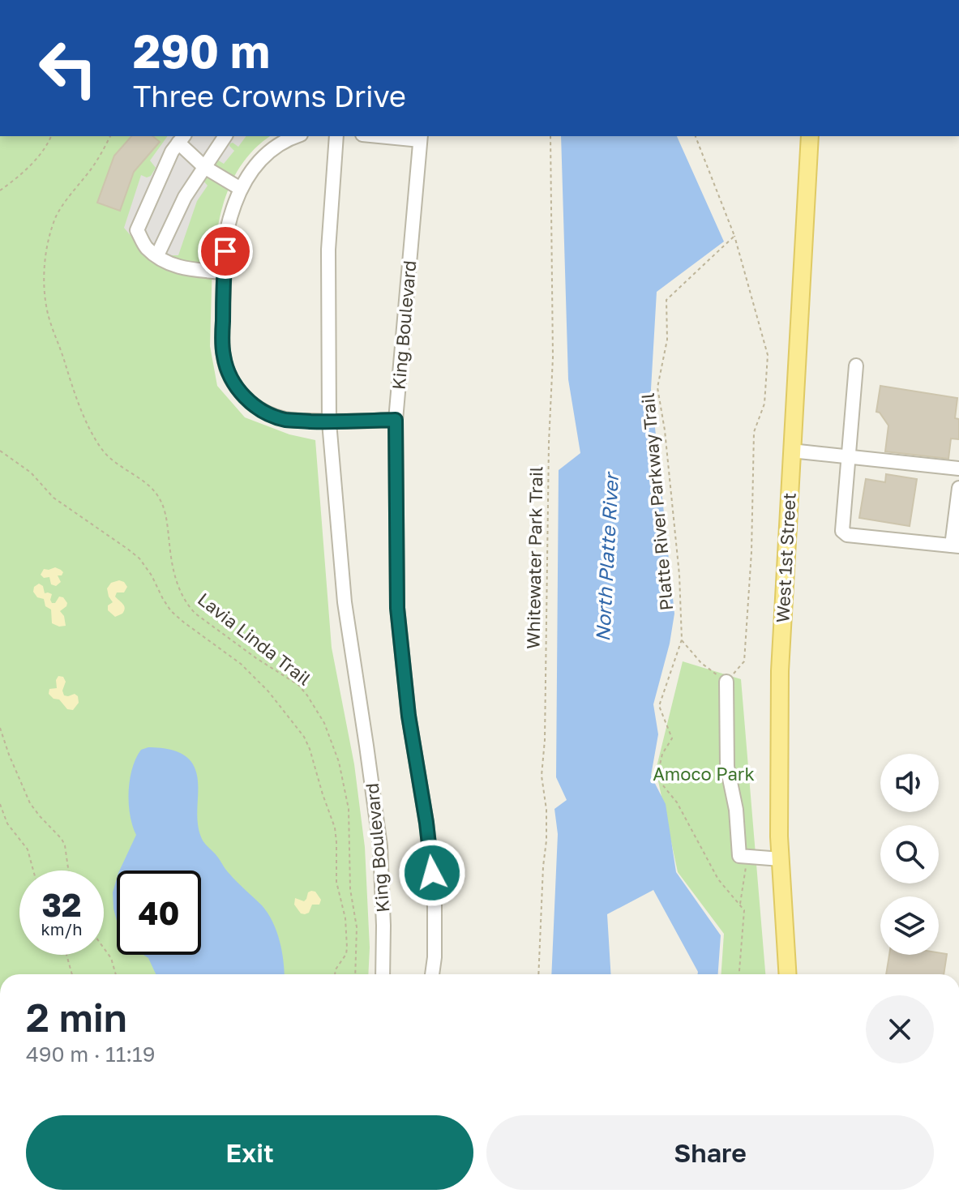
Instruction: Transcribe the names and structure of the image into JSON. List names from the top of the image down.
{
  "streets": {
    "main road": ["West 1st Street"],
    "street": ["King Boulevard"],
    "path": ["Platte River Parkway Trail", "Whitewater Park Trail", "Lavia Linda Trail"]
  },
  "water": ["North Platte River"],
  "parks": ["Amoco Park"],
  "page": {
    "turn": ["290 m", "Three Crowns Drive"],
    "speed": "32 km/h",
    "limit": "40",
    "heading": ["2 min", "490 m · 11:19"],
    "buttons": ["Exit", "Share"]
  }
}
